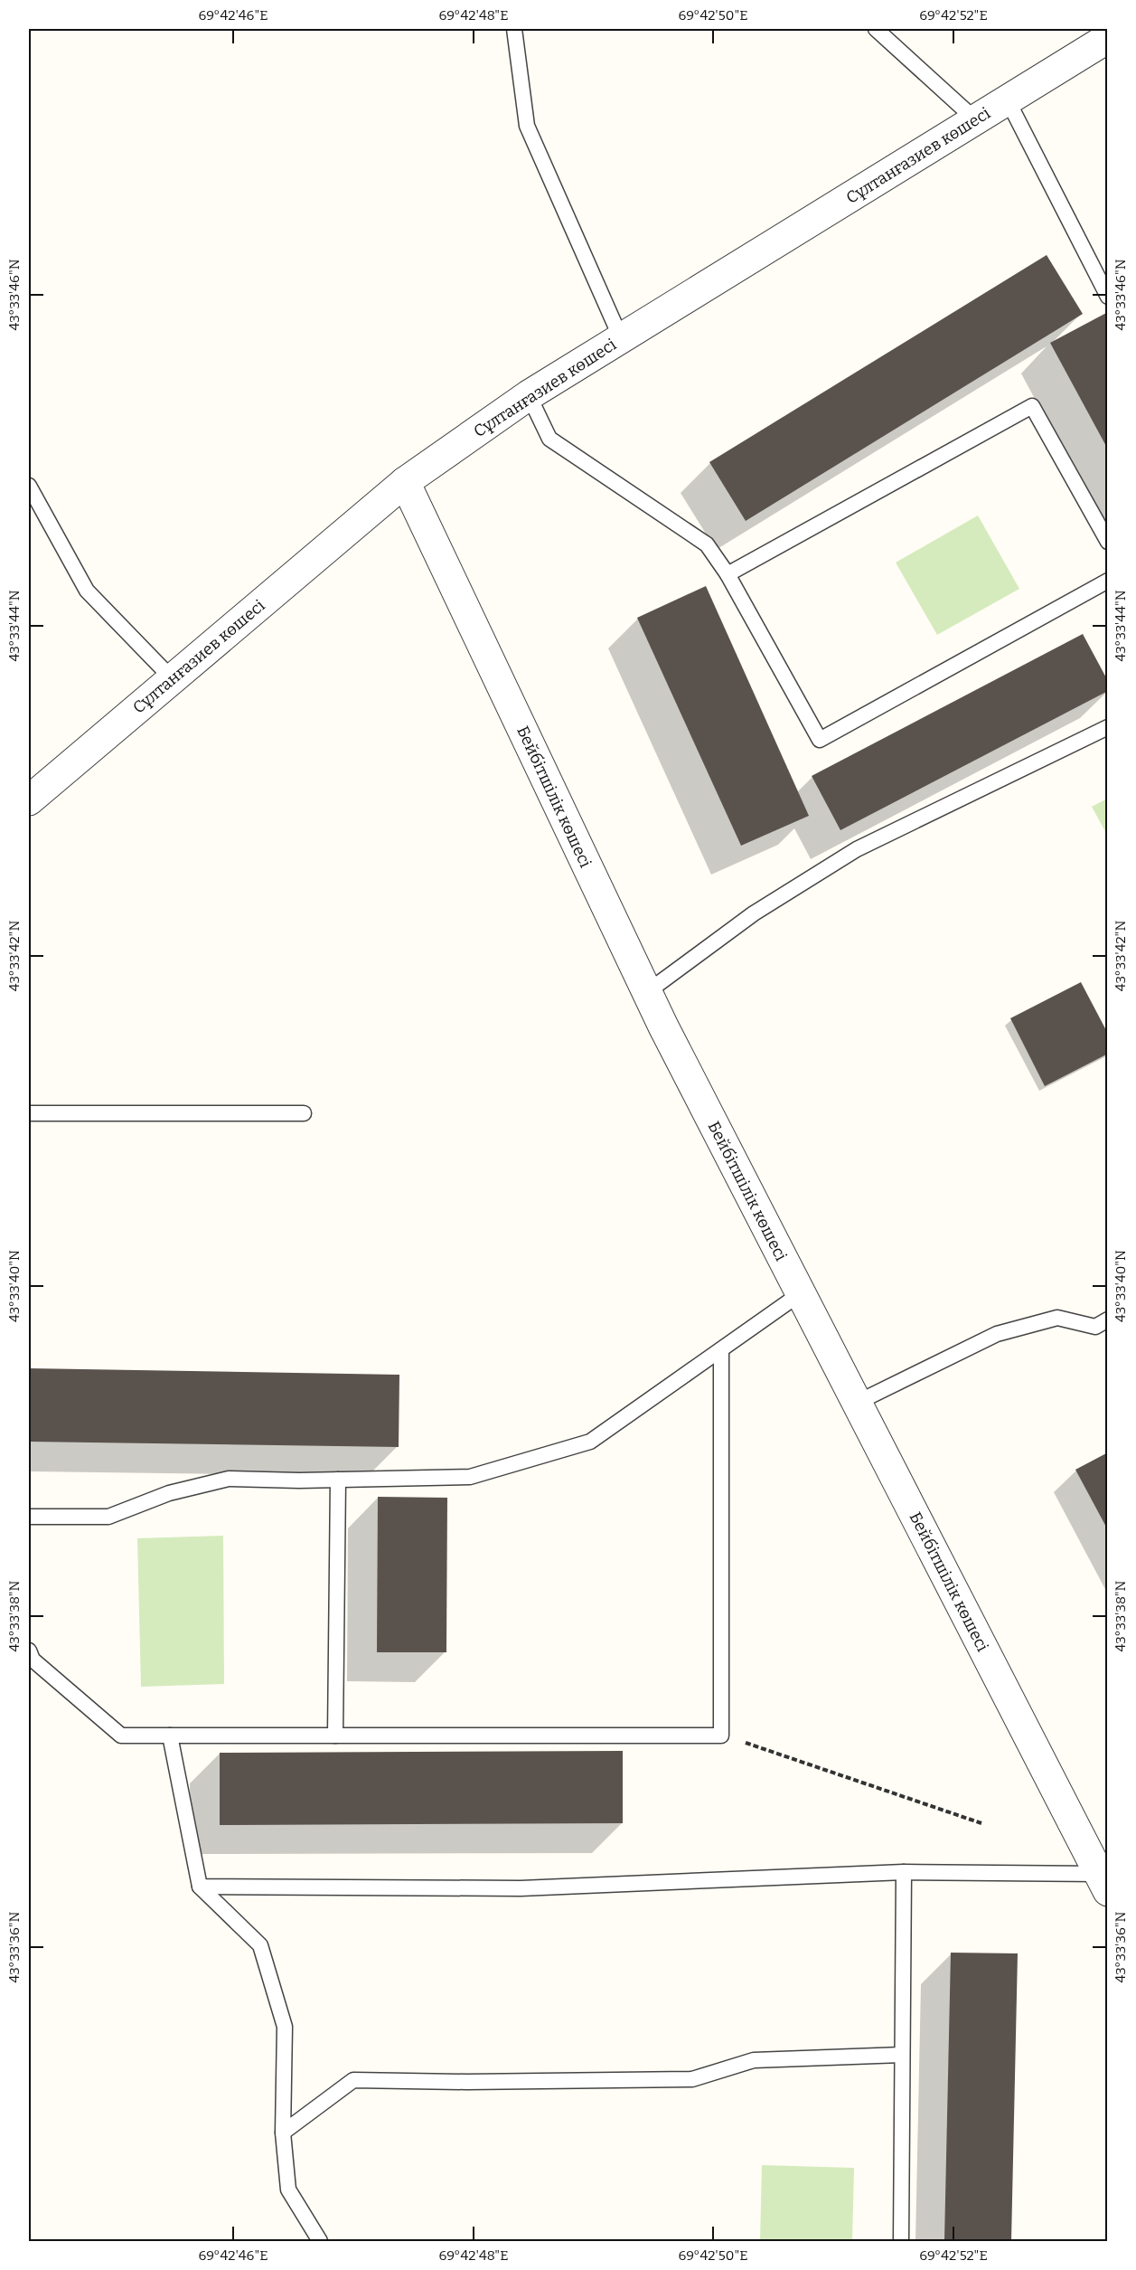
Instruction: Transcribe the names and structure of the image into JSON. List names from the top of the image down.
{
  "streets": {
    "street": ["Сұлтанғазиев көшесі", "Бейбітшілік көшесі"]
  },
  "crossings": [
    ["Сұлтанғазиев көшесі", "Бейбітшілік көшесі"]
  ],
  "coordinates": [
    "69°42'46\"E",
    "69°42'48\"E",
    "69°42'50\"E",
    "69°42'52\"E",
    "43°33'46\"N",
    "43°33'44\"N",
    "43°33'42\"N",
    "43°33'40\"N",
    "43°33'38\"N",
    "43°33'36\"N"
  ]
}
